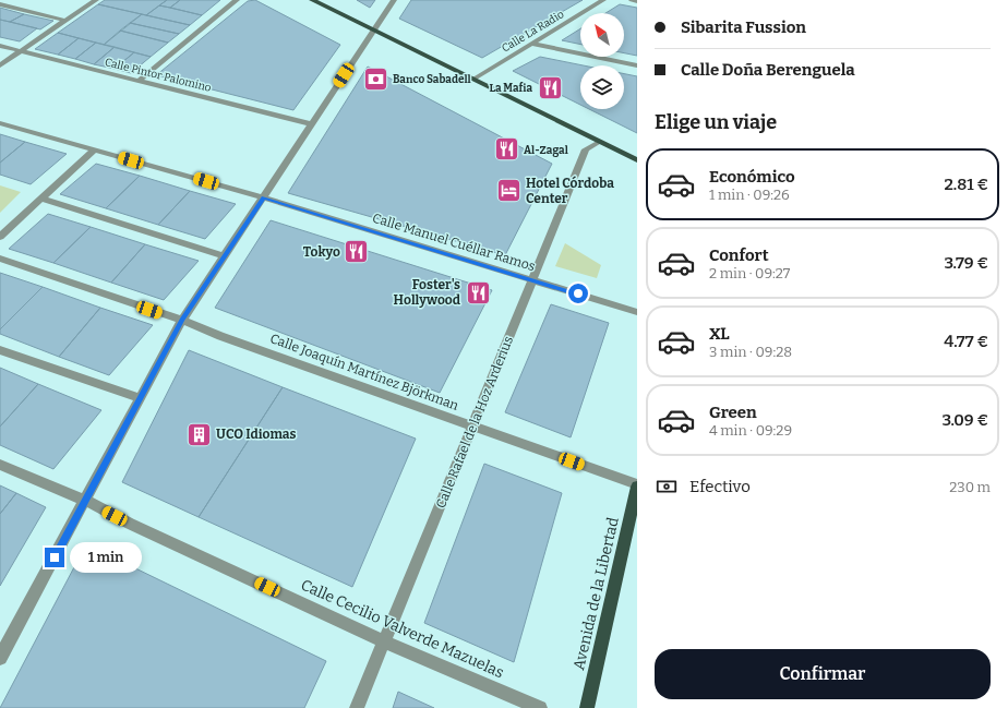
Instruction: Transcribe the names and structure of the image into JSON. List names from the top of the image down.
{
  "streets": {
    "main road": ["Avenida de la Libertad"],
    "street": [
      "Calle La Radio",
      "Calle Pintor Palomino",
      "Calle Manuel Cuéllar Ramos",
      "Calle Joaquín Martínez Björkman",
      "Calle Rafael de la Hoz Arderius",
      "Calle Cecilio Valverde Mazuelas"
    ]
  },
  "crossings": [
    ["Calle Manuel Cuéllar Ramos", "Calle Rafael de la Hoz Arderius"],
    ["Calle Joaquín Martínez Björkman", "Calle Rafael de la Hoz Arderius"],
    ["Calle Joaquín Martínez Björkman", "Avenida de la Libertad"],
    ["Calle Rafael de la Hoz Arderius", "Calle Cecilio Valverde Mazuelas"]
  ],
  "places": {
    "bank": ["Banco Sabadell"],
    "restaurant": [
      "La Mafia",
      "Al-Zagal",
      "Tokyo",
      "Foster's Hollywood"
    ],
    "hotel": ["Hotel Córdoba Center"],
    "building": ["UCO Idiomas"]
  },
  "north": "top left",
  "page": {
    "banner": ["Sibarita Fussion", "Calle Doña Berenguela"],
    "heading": "Elige un viaje",
    "list": [
      {
        "name": "Económico",
        "note": "1 min · 09:26",
        "value": "2.81 €"
      },
      {
        "name": "Confort",
        "note": "2 min · 09:27",
        "value": "3.79 €"
      },
      {
        "name": "XL",
        "note": "3 min · 09:28",
        "value": "4.77 €"
      },
      {
        "name": "Green",
        "note": "4 min · 09:29",
        "value": "3.09 €"
      }
    ],
    "pay": ["Efectivo", "230 m"],
    "bubble": "1 min",
    "buttons": "Confirmar"
  }
}
